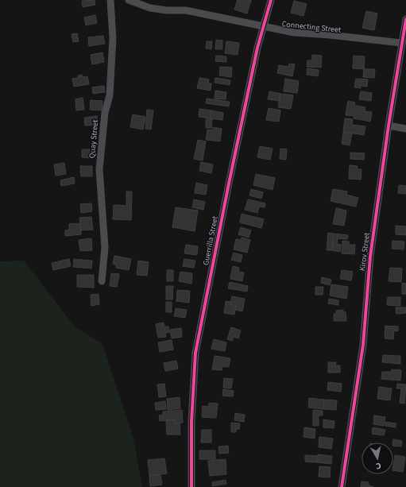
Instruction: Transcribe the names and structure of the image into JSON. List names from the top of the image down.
{
  "streets": {
    "street": [
      "Connecting Street",
      "Quay Street",
      "Guerrilla Street",
      "Kirov Street"
    ]
  },
  "crossings": [
    ["Connecting Street", "Guerrilla Street"],
    ["Connecting Street", "Kirov Street"]
  ],
  "north": "bottom"
}
